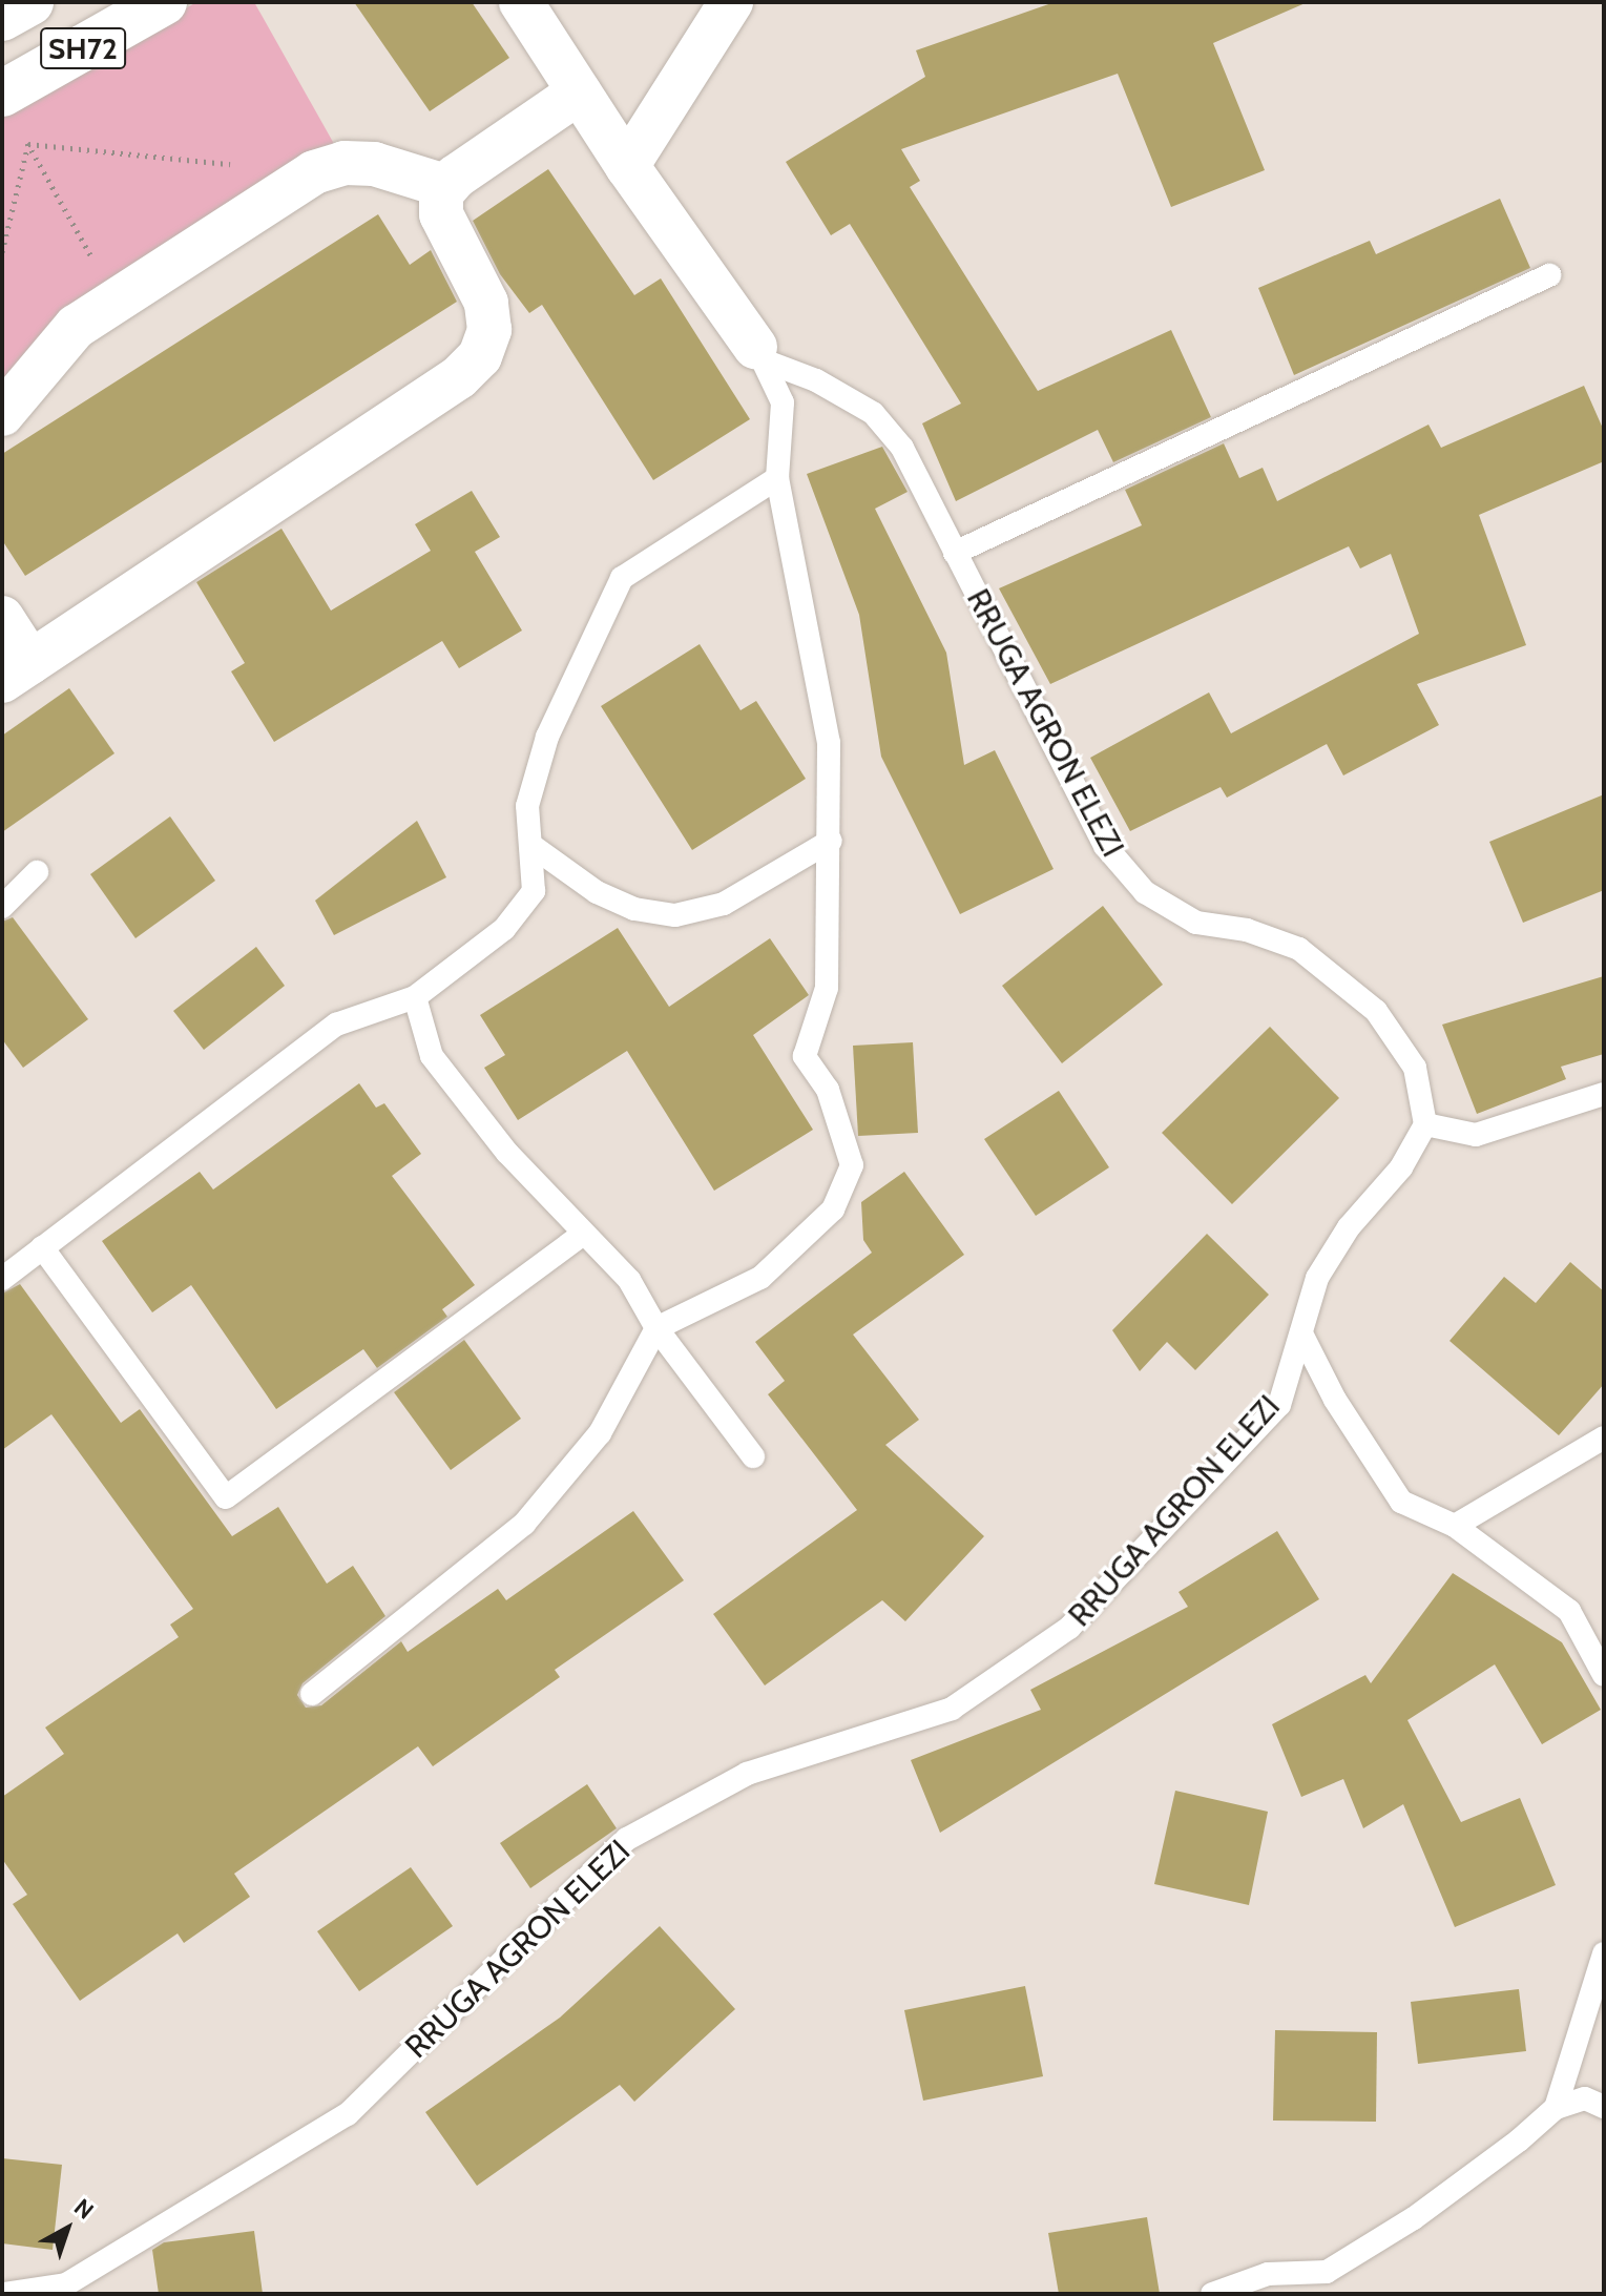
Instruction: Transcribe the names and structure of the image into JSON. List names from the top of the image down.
{
  "streets": {
    "main road": ["SH72"],
    "lane": ["RRUGA AGRON ELEZI"]
  },
  "north": "top right"
}
